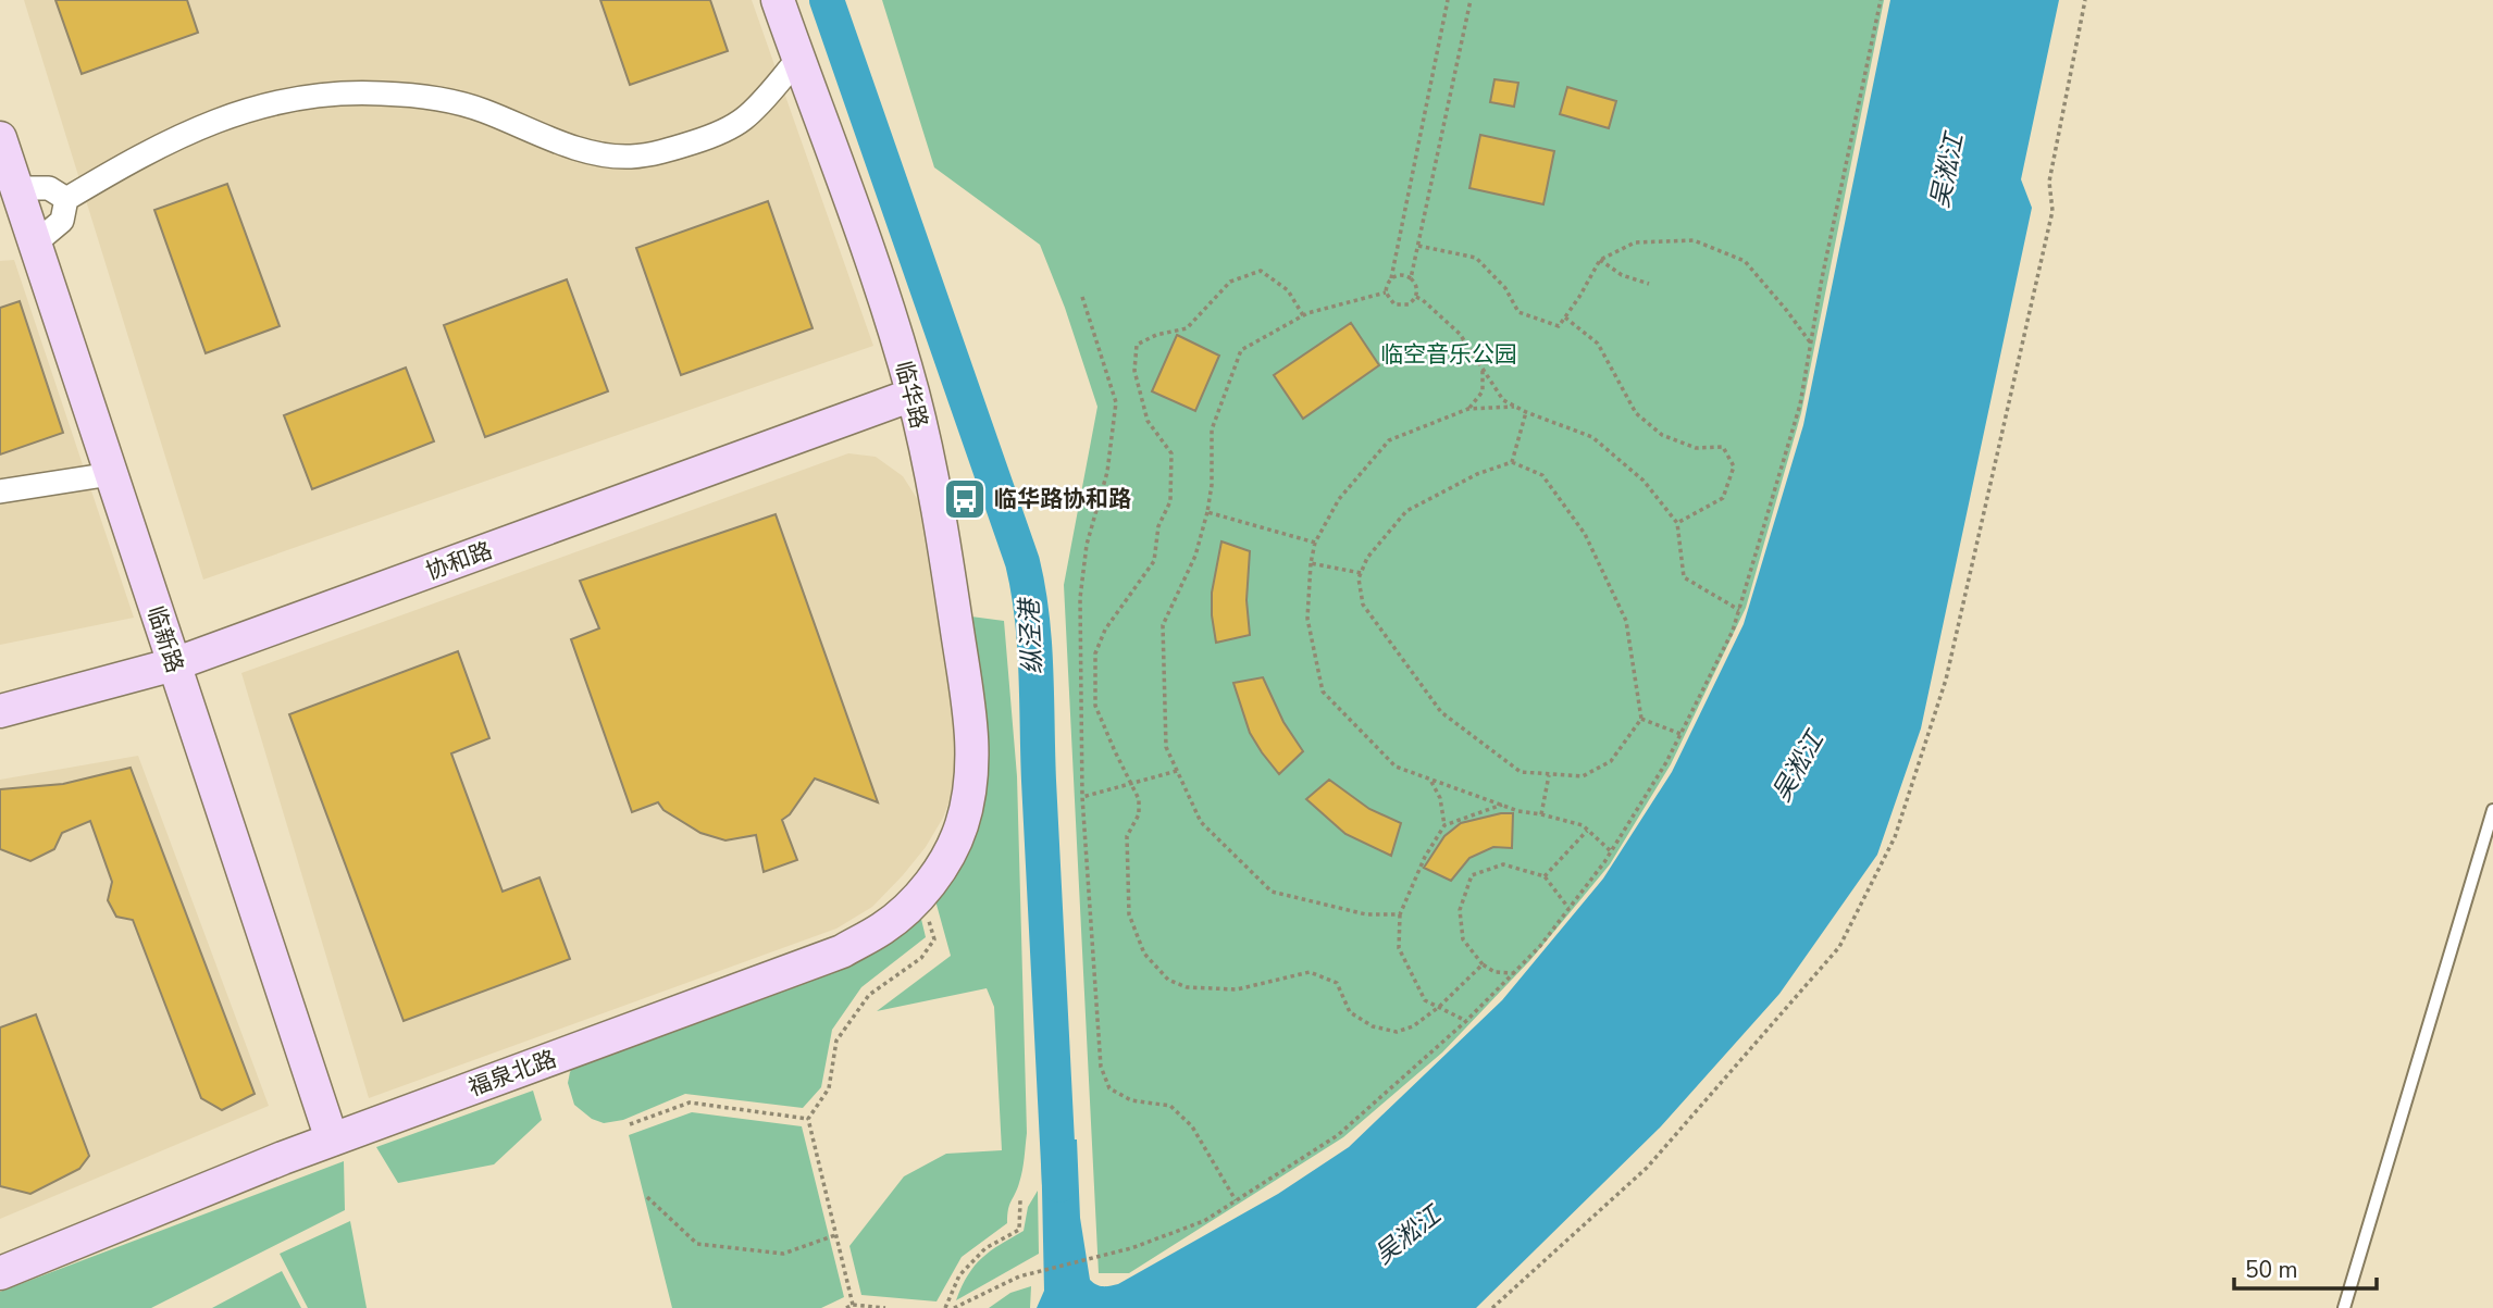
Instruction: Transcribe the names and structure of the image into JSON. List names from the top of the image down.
{
  "streets": {
    "street": [
      "临华路",
      "协和路",
      "临新路",
      "福泉北路"
    ]
  },
  "crossings": [
    ["临华路", "协和路"],
    ["临华路", "福泉北路"],
    ["协和路", "临新路"],
    ["临新路", "福泉北路"]
  ],
  "water": ["吴淞江", "纵泾港"],
  "parks": ["临空音乐公园"],
  "places": {
    "bus stop": ["临华路协和路"]
  },
  "scale_bar": "50 m"
}
